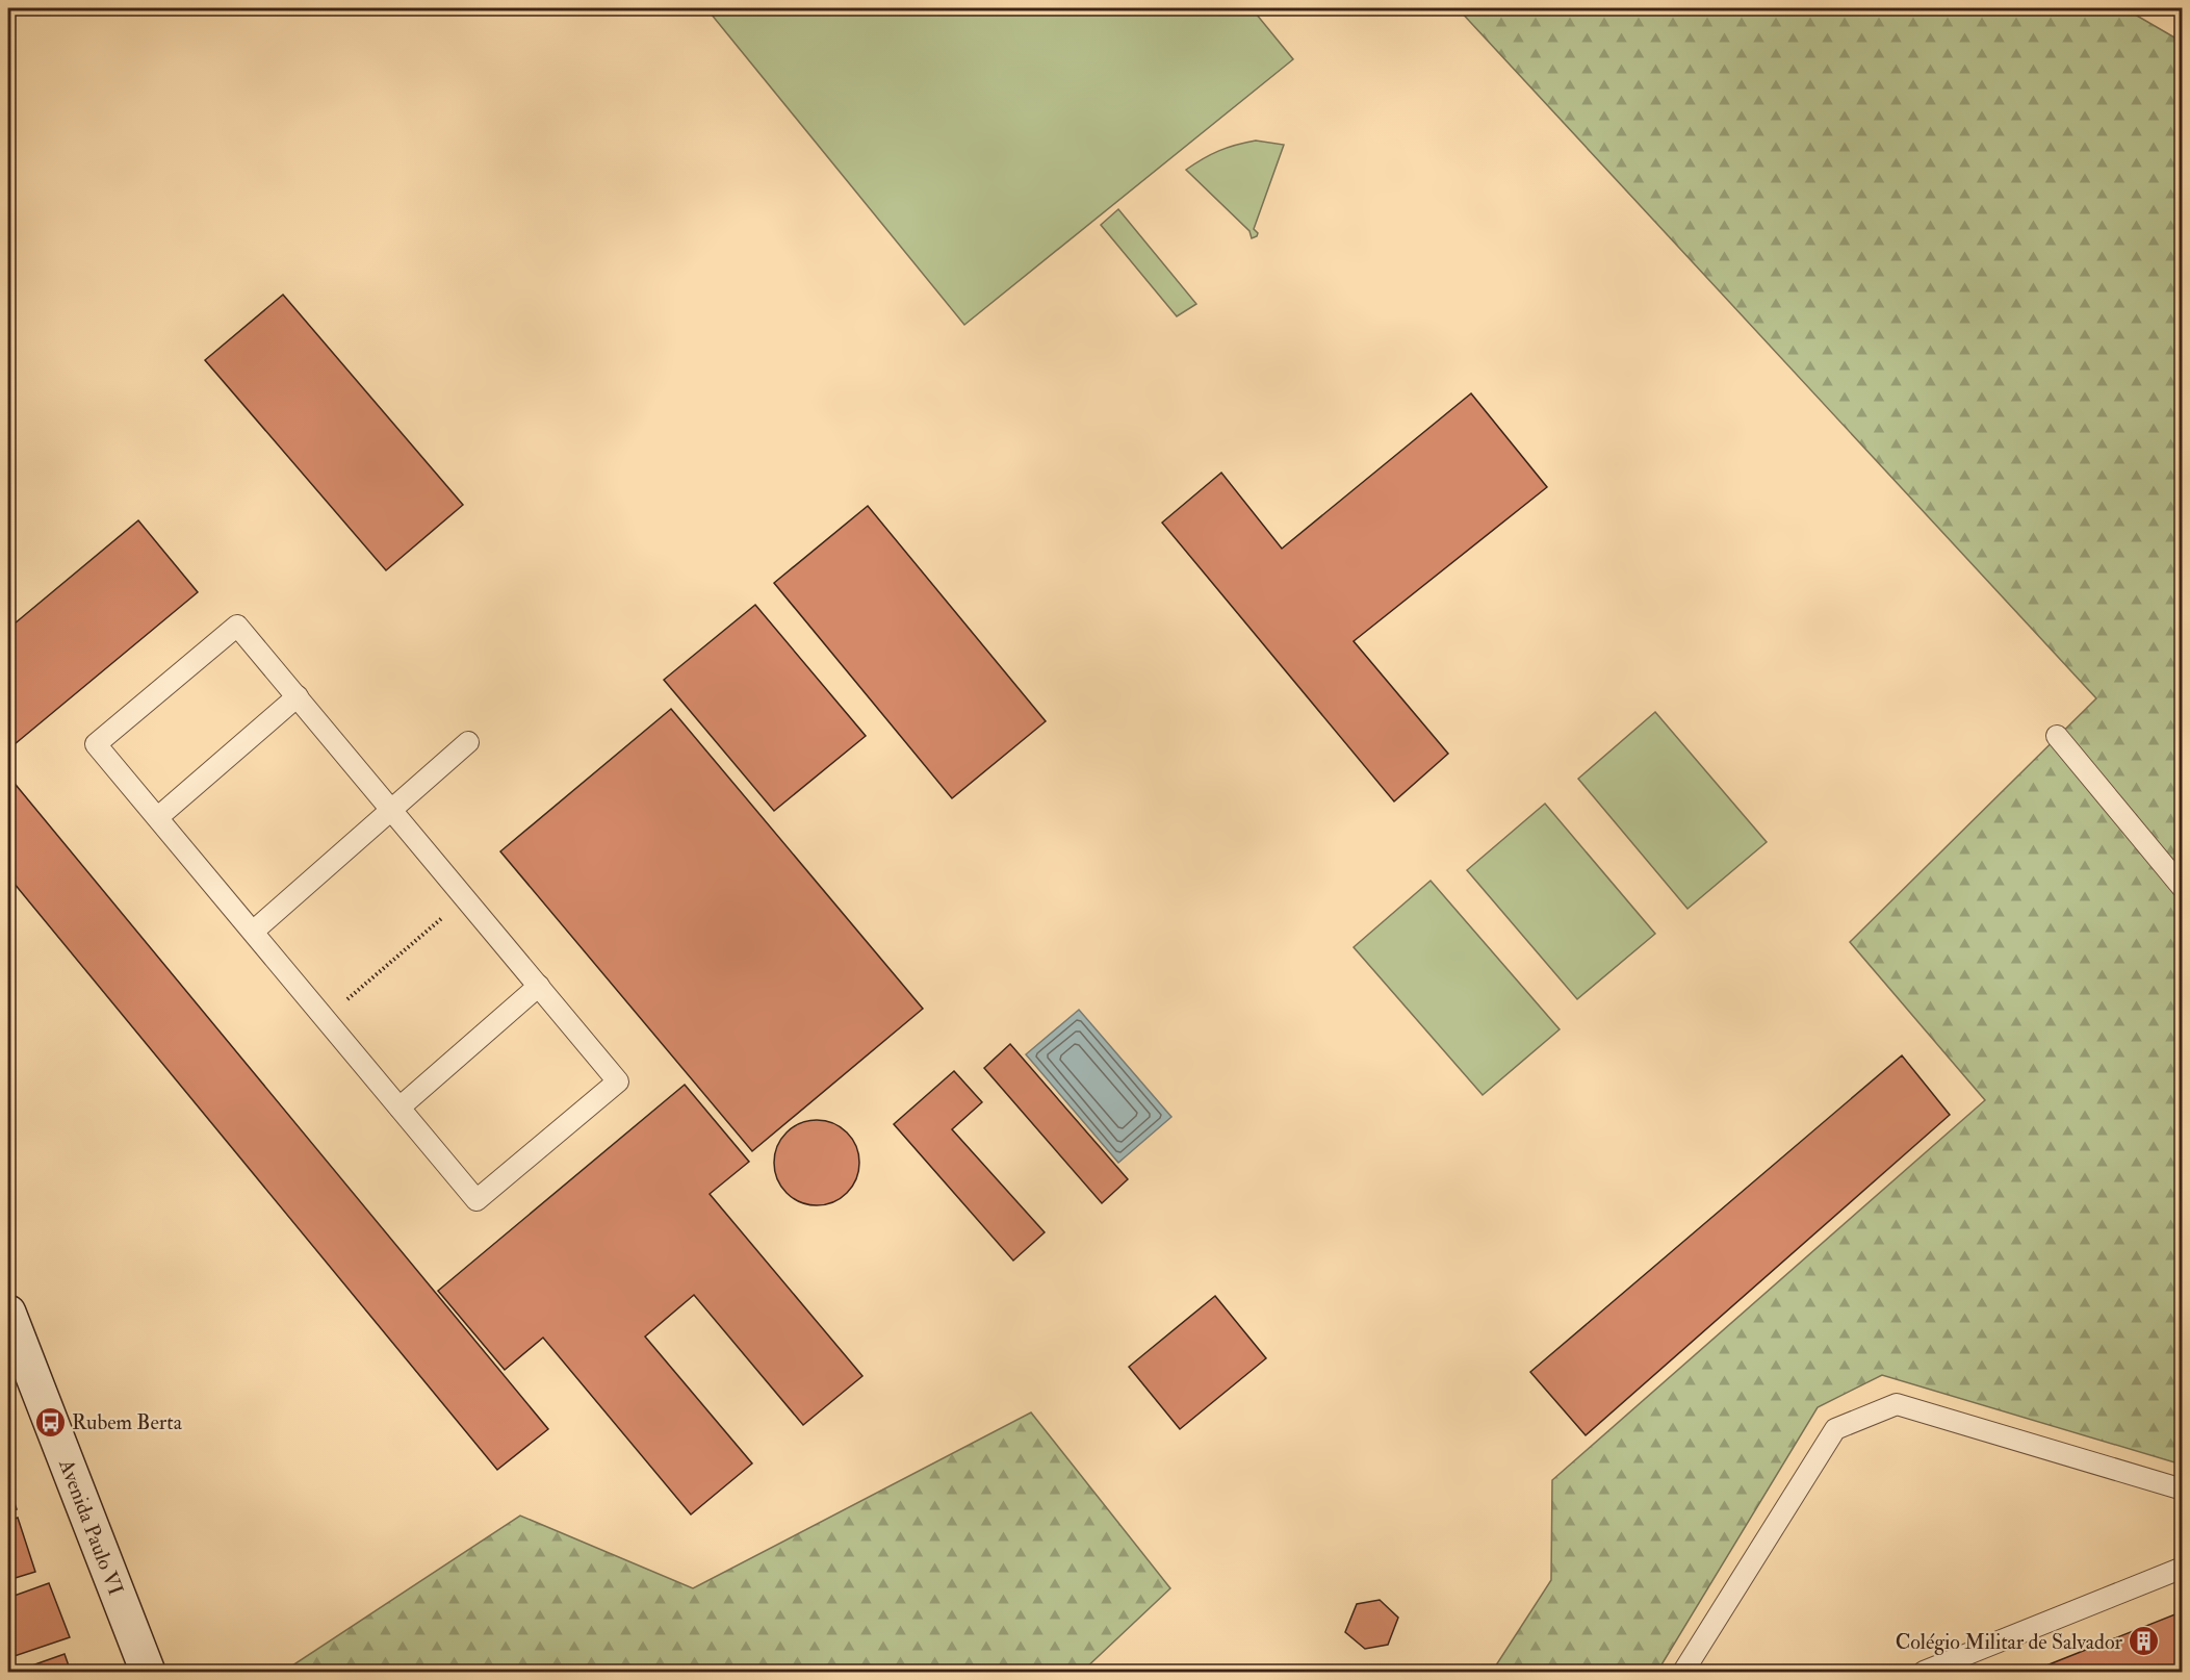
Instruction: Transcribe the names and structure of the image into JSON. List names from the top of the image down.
{
  "streets": {
    "main road": ["Avenida Paulo VI"]
  },
  "places": {
    "bus stop": ["Rubem Berta"],
    "building": ["Colégio Militar de Salvador"]
  }
}
